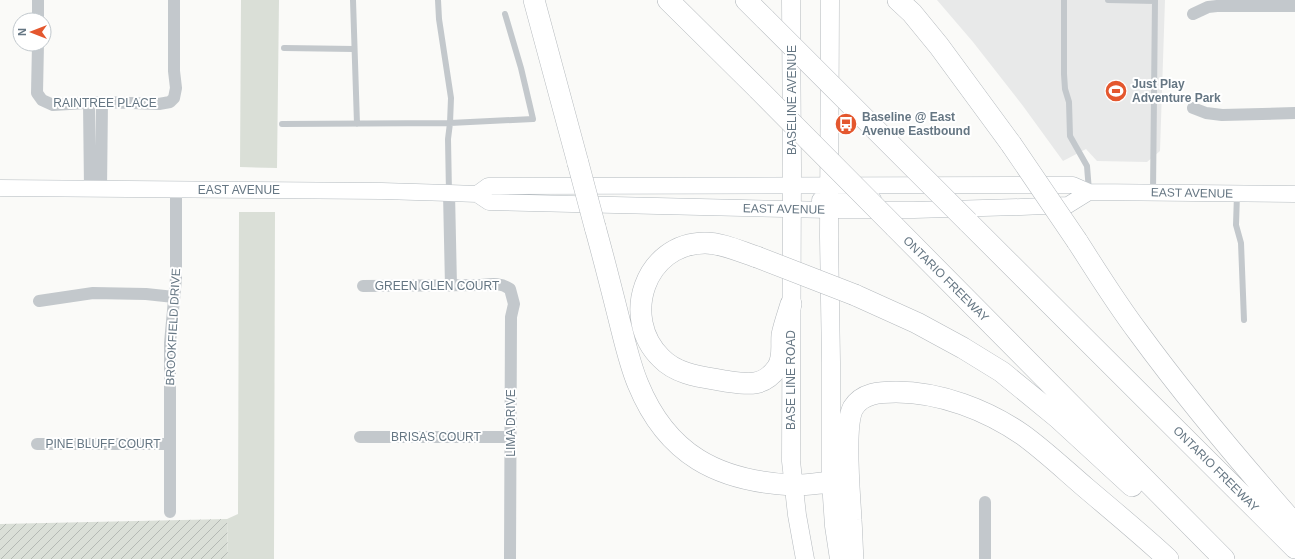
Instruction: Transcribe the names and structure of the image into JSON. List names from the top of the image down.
{
  "streets": {
    "highway": ["ONTARIO FREEWAY"],
    "main road": ["BASELINE AVENUE", "EAST AVENUE", "BASE LINE ROAD"],
    "street": [
      "RAINTREE PLACE",
      "GREEN GLEN COURT",
      "BROOKFIELD DRIVE",
      "LIMA DRIVE",
      "BRISAS COURT",
      "PINE BLUFF COURT"
    ]
  },
  "crossings": [
    ["BASELINE AVENUE", "EAST AVENUE"],
    ["BASELINE AVENUE", "BASE LINE ROAD"],
    ["EAST AVENUE", "BROOKFIELD DRIVE"],
    ["EAST AVENUE", "BASE LINE ROAD"],
    ["GREEN GLEN COURT", "LIMA DRIVE"],
    ["BROOKFIELD DRIVE", "PINE BLUFF COURT"],
    ["LIMA DRIVE", "BRISAS COURT"]
  ],
  "places": {
    "sports": ["Just Play Adventure Park"],
    "bus stop": ["Baseline @ East Avenue Eastbound"]
  },
  "north": "left"
}
